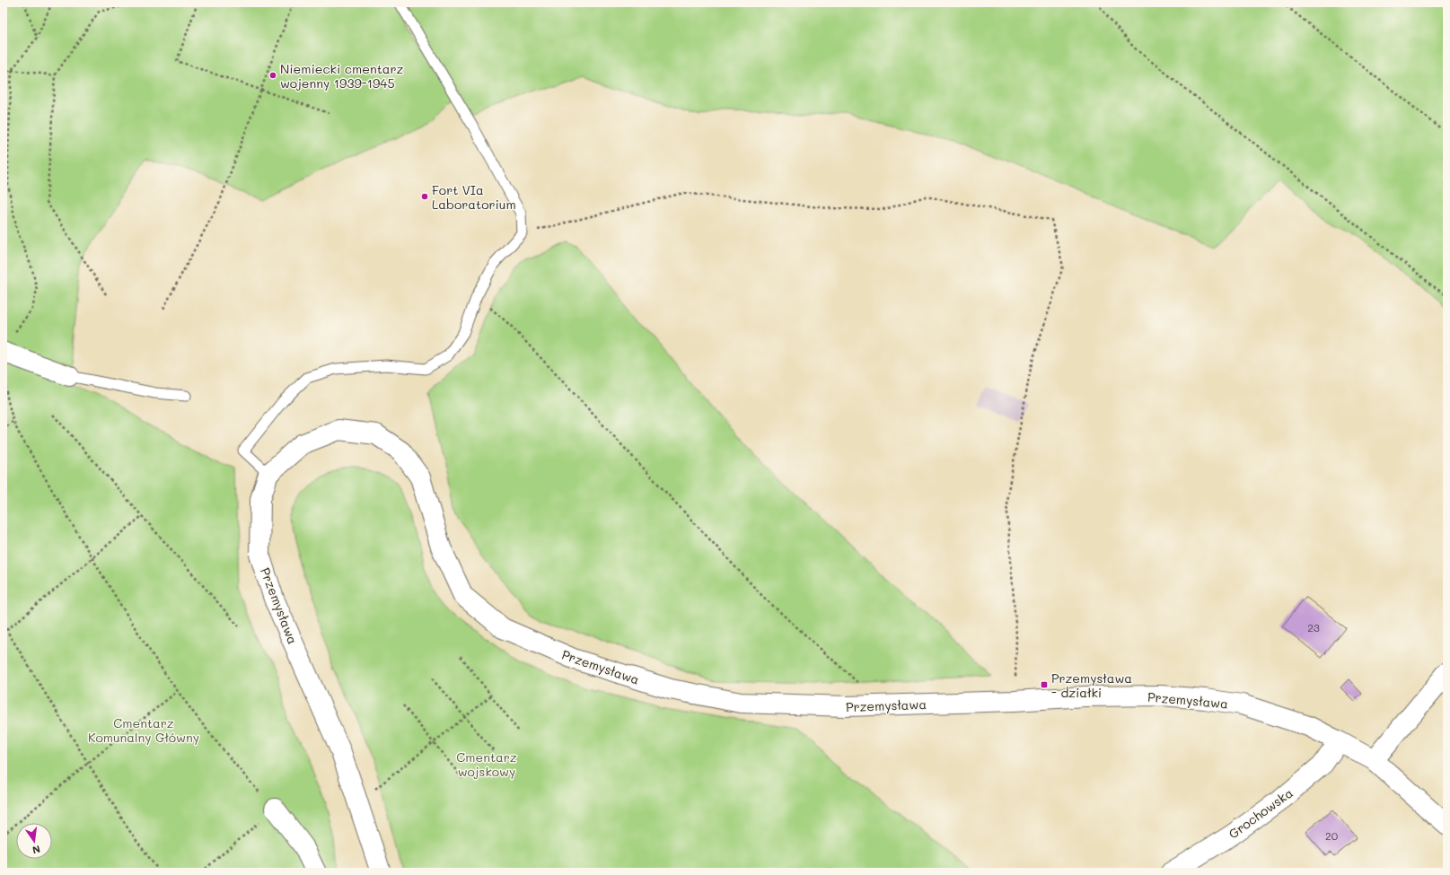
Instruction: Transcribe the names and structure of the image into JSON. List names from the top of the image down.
{
  "streets": {
    "street": ["Przemysława", "Grochowska"]
  },
  "crossings": [
    ["Przemysława", "Grochowska"]
  ],
  "parks": ["Cmentarz Komunalny Główny", "Cmentarz wojskowy"],
  "places": {
    "other": ["Niemiecki cmentarz wojenny 1939-1945", "Fort VIa Laboratorium"],
    "transit": ["Przemysława - działki"]
  },
  "house_numbers": ["23", "20"],
  "north": "bottom"
}
